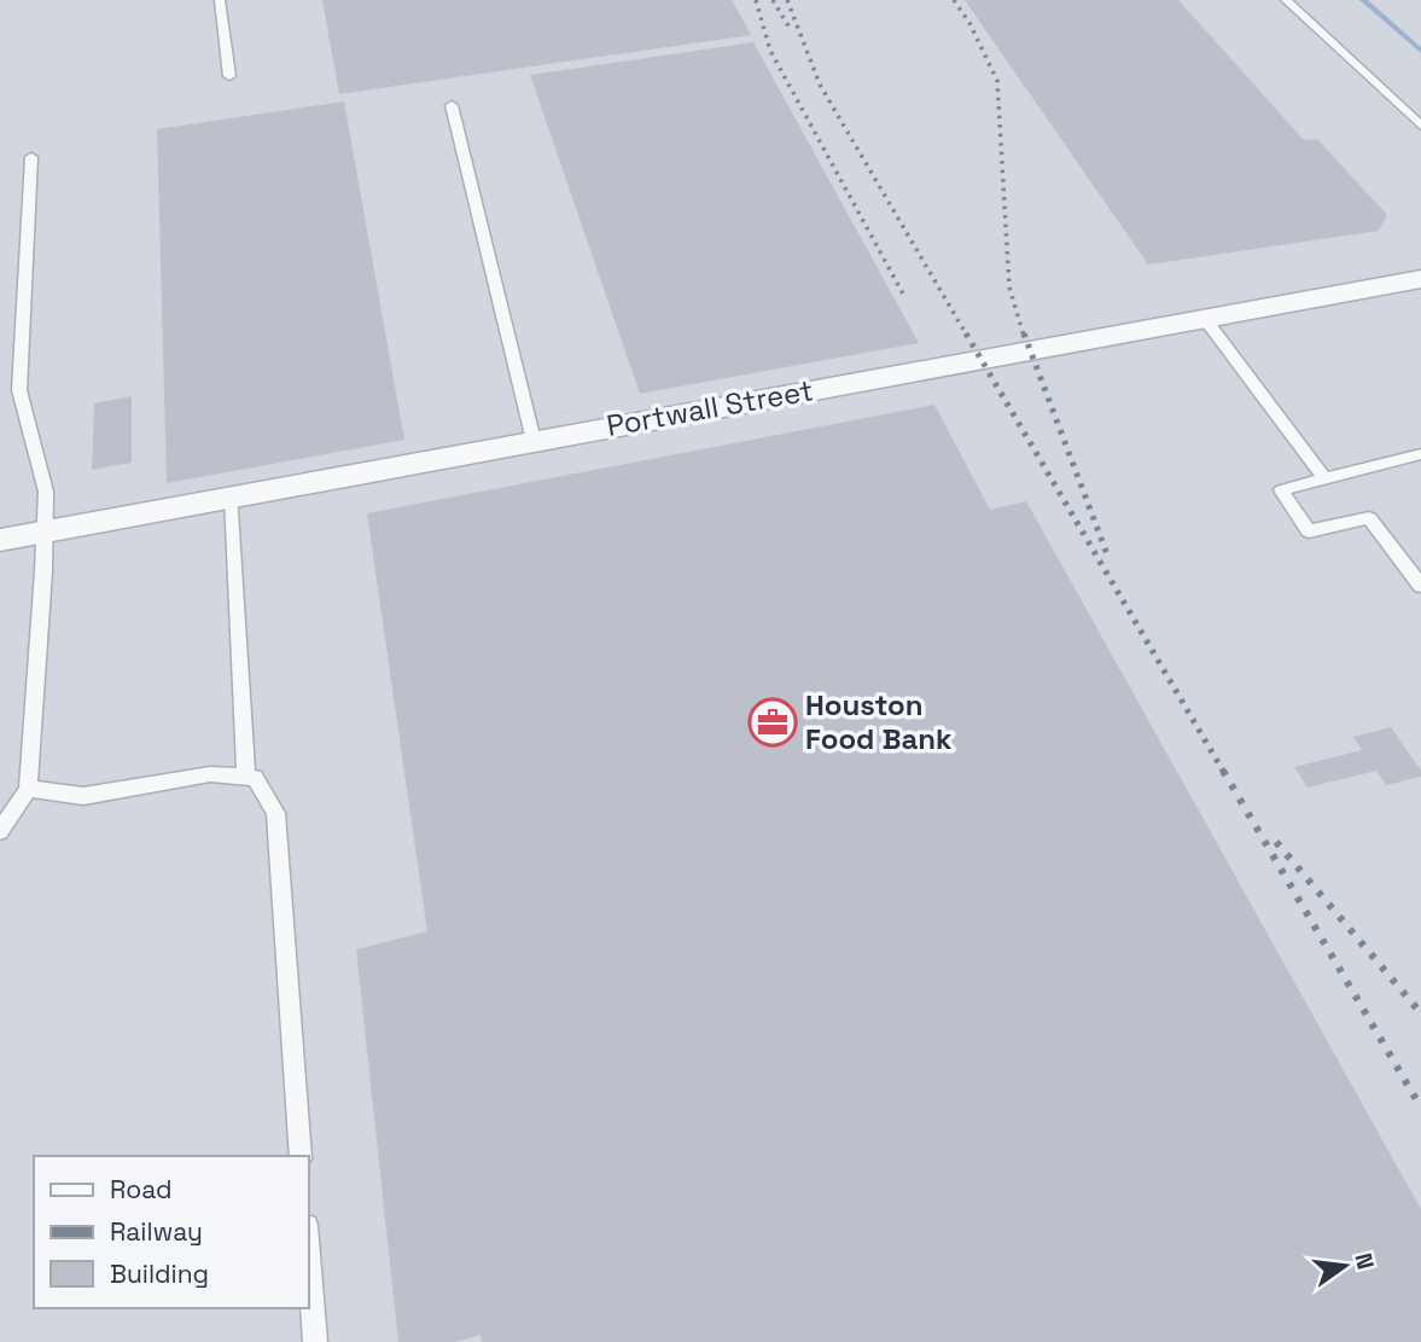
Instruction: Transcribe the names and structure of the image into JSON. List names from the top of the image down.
{
  "streets": {
    "street": ["Portwall Street"]
  },
  "places": {
    "office": ["Houston Food Bank"]
  },
  "legend": ["Road", "Railway", "Building"],
  "north": "right"
}
